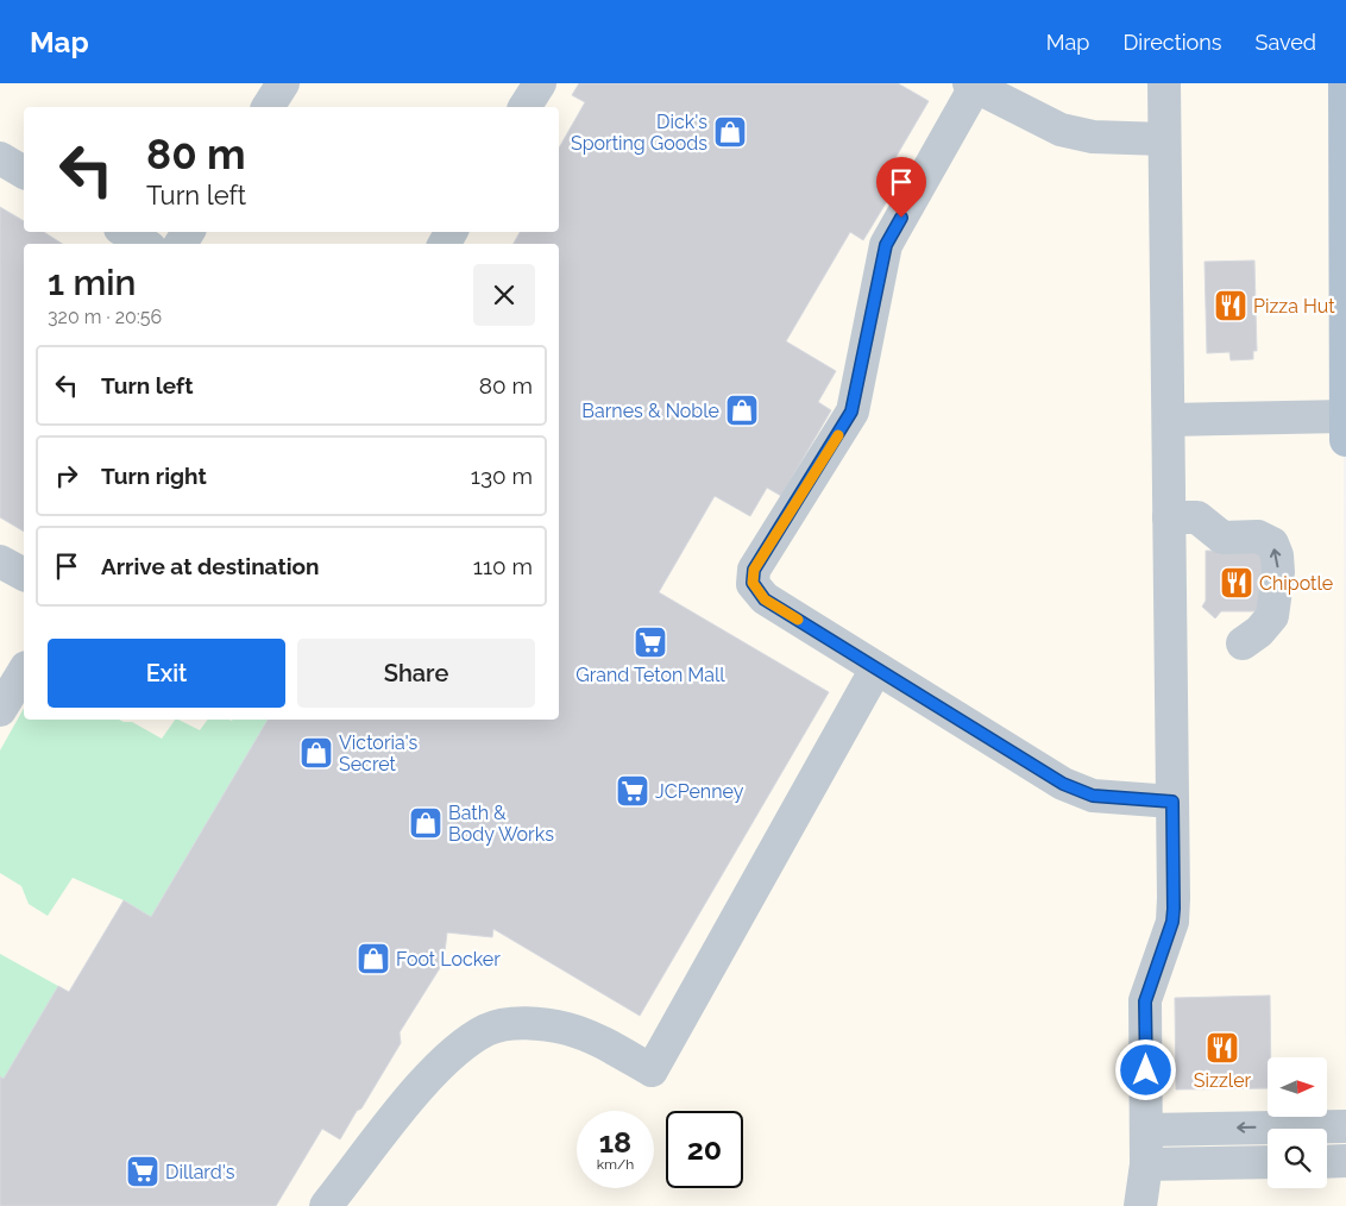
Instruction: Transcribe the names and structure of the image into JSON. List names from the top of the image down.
{
  "places": {
    "shop": [
      "Dick's Sporting Goods",
      "Barnes & Noble",
      "Victoria's Secret",
      "Bath & Body Works",
      "Foot Locker"
    ],
    "restaurant": ["Pizza Hut", "Chipotle", "Sizzler"],
    "supermarket": ["Grand Teton Mall", "JCPenney", "Dillard's"]
  },
  "north": "right",
  "page": {
    "header": "Map",
    "nav": ["Map", "Directions", "Saved"],
    "turn": ["80 m", "Turn left"],
    "heading": ["1 min", "320 m · 20:56"],
    "list": [
      {
        "name": "Turn left",
        "value": "80 m"
      },
      {
        "name": "Turn right",
        "value": "130 m"
      },
      {
        "name": "Arrive at destination",
        "value": "110 m"
      }
    ],
    "buttons": ["Exit", "Share"],
    "speed": "18 km/h",
    "limit": "20"
  }
}
